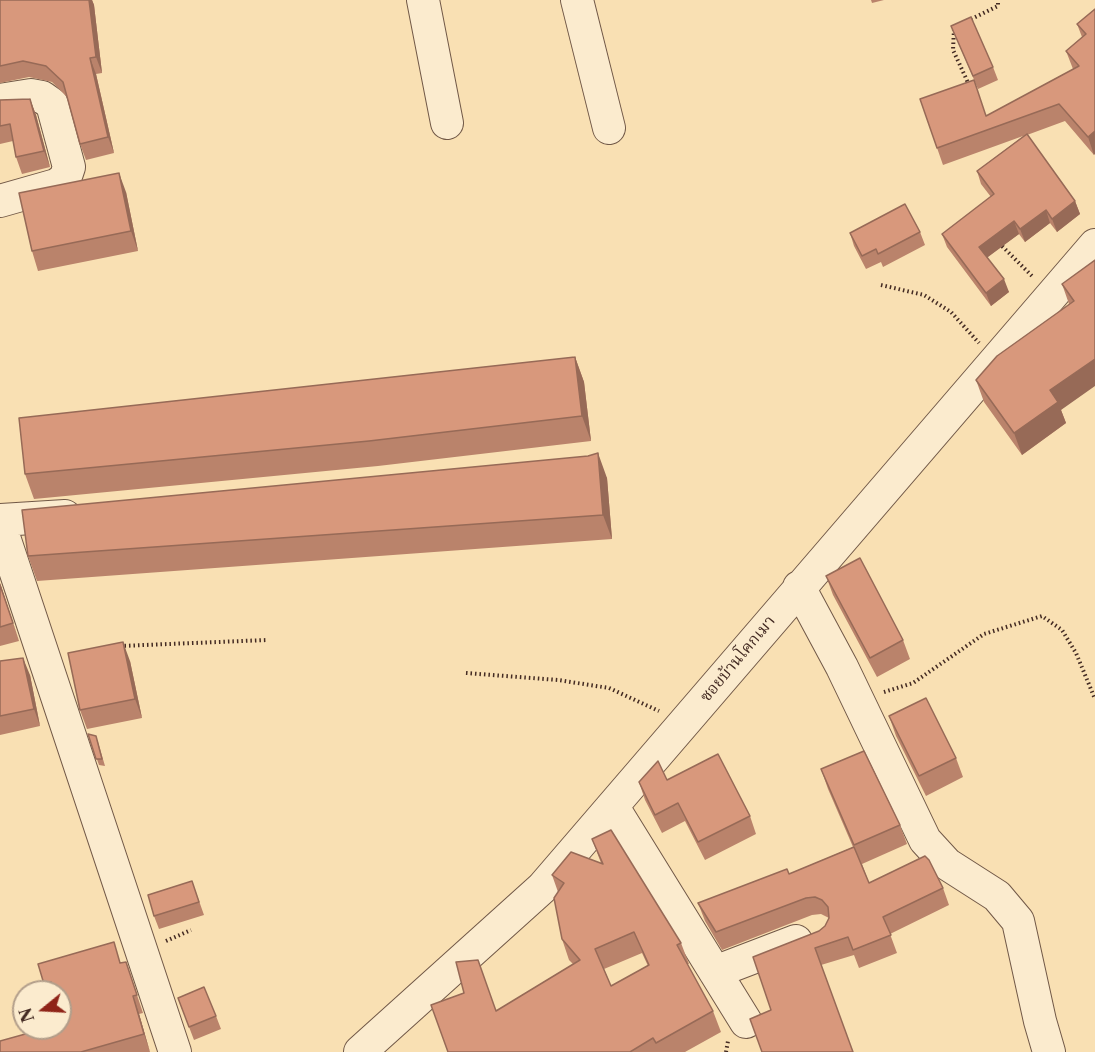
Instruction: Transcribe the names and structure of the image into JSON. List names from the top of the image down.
{
  "streets": {
    "street": ["ซอยบ้านโคกเมา"]
  },
  "north": "left"
}
